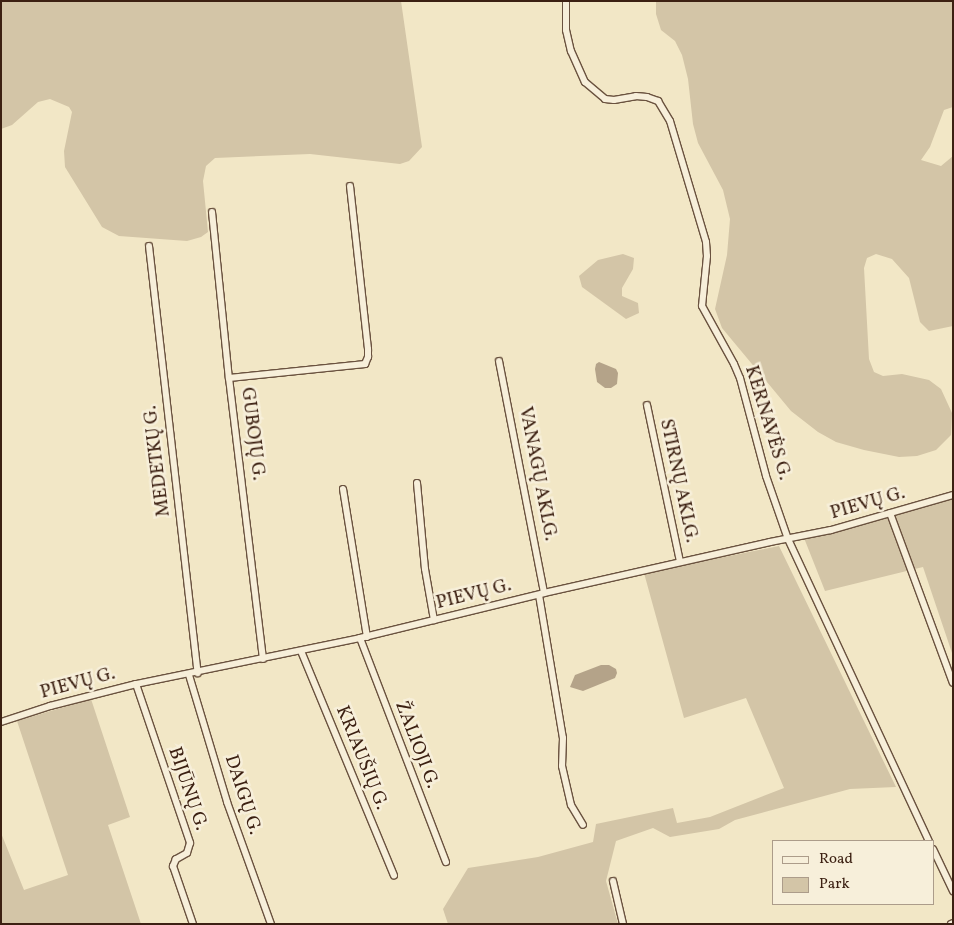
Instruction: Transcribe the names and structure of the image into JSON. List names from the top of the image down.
{
  "streets": {
    "street": [
      "KERNAVĖS G.",
      "GUBOJŲ G.",
      "MEDETKŲ G.",
      "VANAGŲ AKLG.",
      "STIRNŲ AKLG.",
      "PIEVŲ G.",
      "ŽALIOJI G.",
      "KRIAUŠIŲ G.",
      "BIJŪNŲ G.",
      "DAIGŲ G."
    ]
  },
  "crossings": [
    ["KERNAVĖS G.", "PIEVŲ G."],
    ["GUBOJŲ G.", "PIEVŲ G."],
    ["MEDETKŲ G.", "PIEVŲ G."],
    ["VANAGŲ AKLG.", "PIEVŲ G."],
    ["STIRNŲ AKLG.", "PIEVŲ G."],
    ["PIEVŲ G.", "ŽALIOJI G."],
    ["PIEVŲ G.", "KRIAUŠIŲ G."],
    ["PIEVŲ G.", "BIJŪNŲ G."],
    ["PIEVŲ G.", "DAIGŲ G."]
  ],
  "legend": ["Road", "Park"]
}
